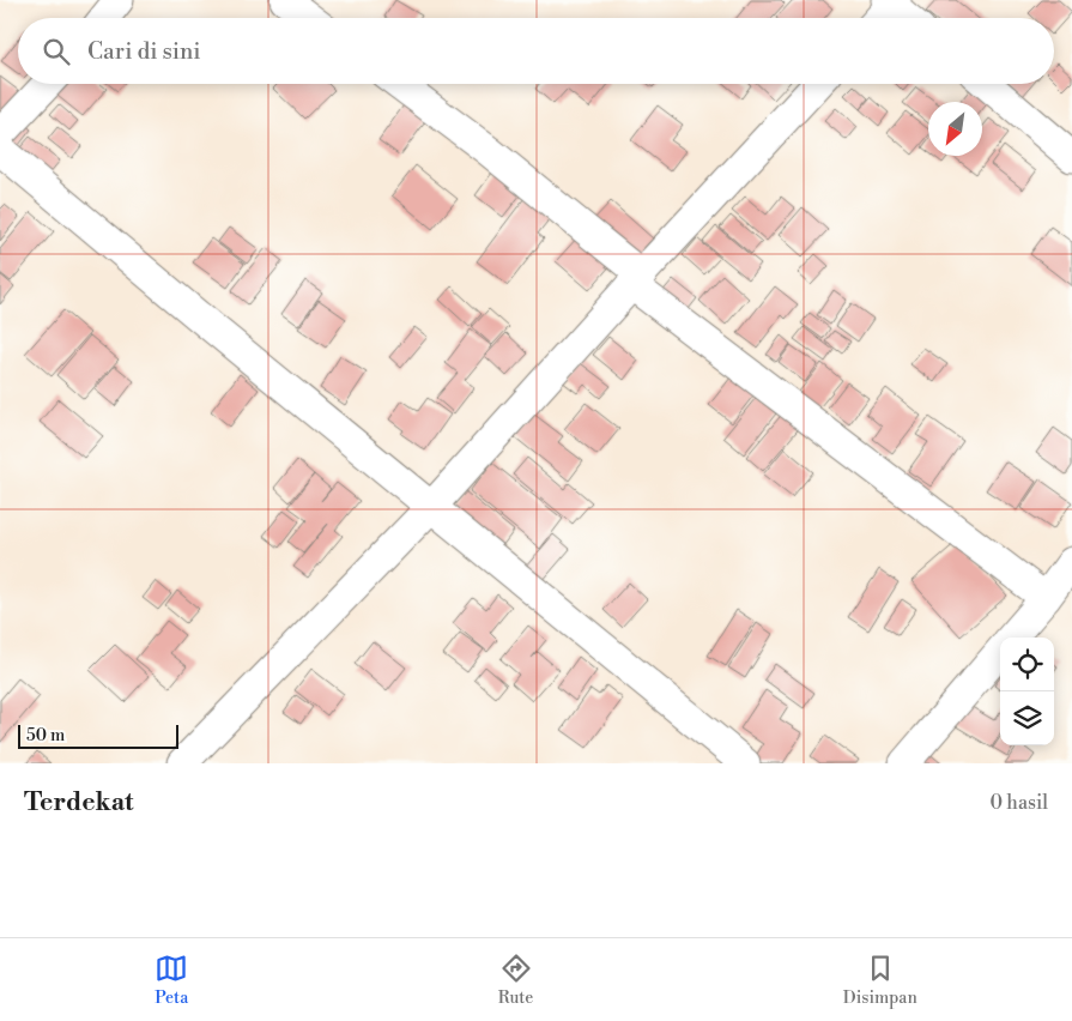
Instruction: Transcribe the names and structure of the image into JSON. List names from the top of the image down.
{
  "scale_bar": "50 m",
  "north": "bottom left",
  "page": {
    "search": "Cari di sini",
    "scale": "50 m",
    "heading": ["Terdekat", "0 hasil"],
    "nav": ["Peta", "Rute", "Disimpan"]
  }
}
